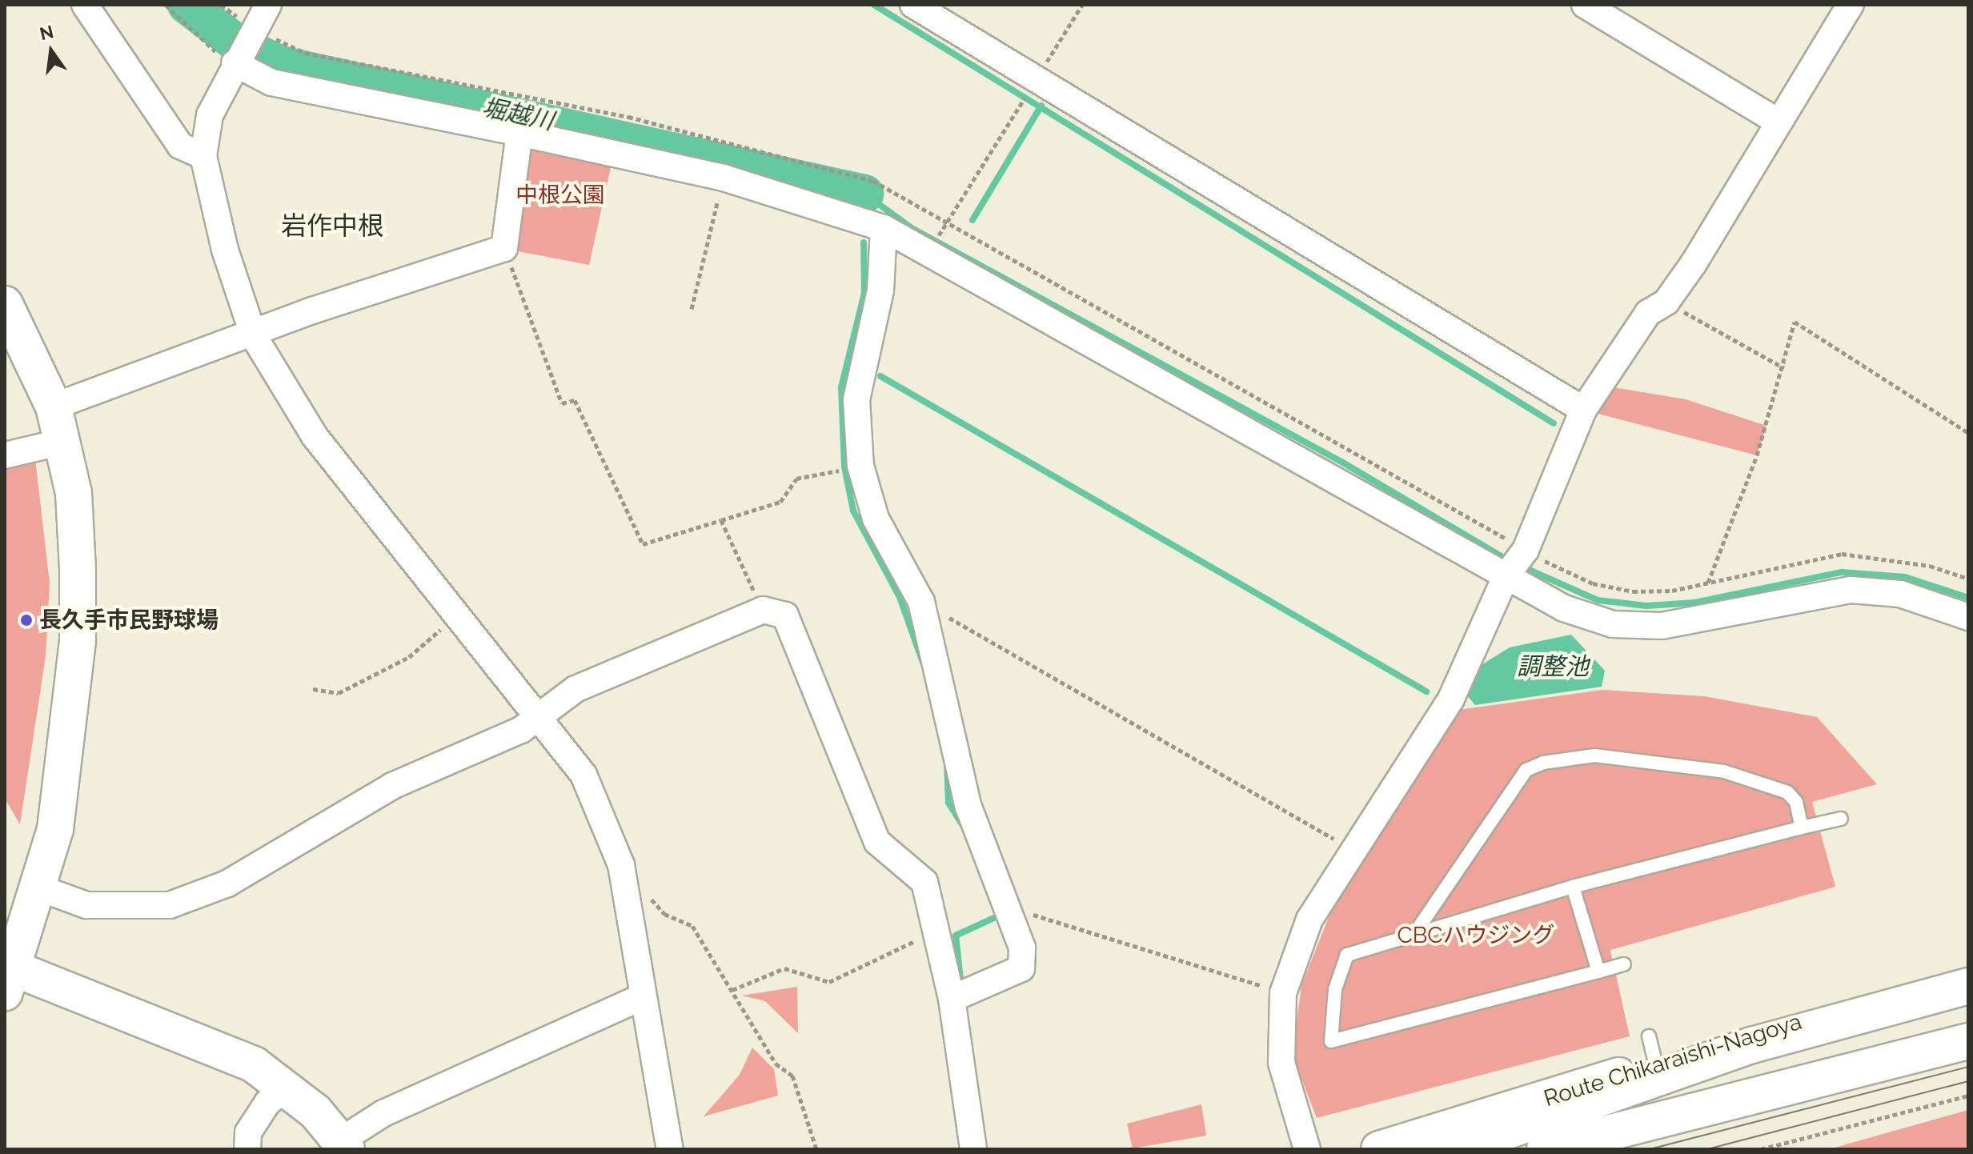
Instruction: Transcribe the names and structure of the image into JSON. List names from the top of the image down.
{
  "streets": {
    "main road": ["Route Chikaraishi-Nagoya"]
  },
  "districts": ["岩作中根"],
  "water": ["堀越川", "調整池"],
  "parks": ["中根公園", "CBCハウジング"],
  "places": ["長久手市民野球場"],
  "north": "top"
}
